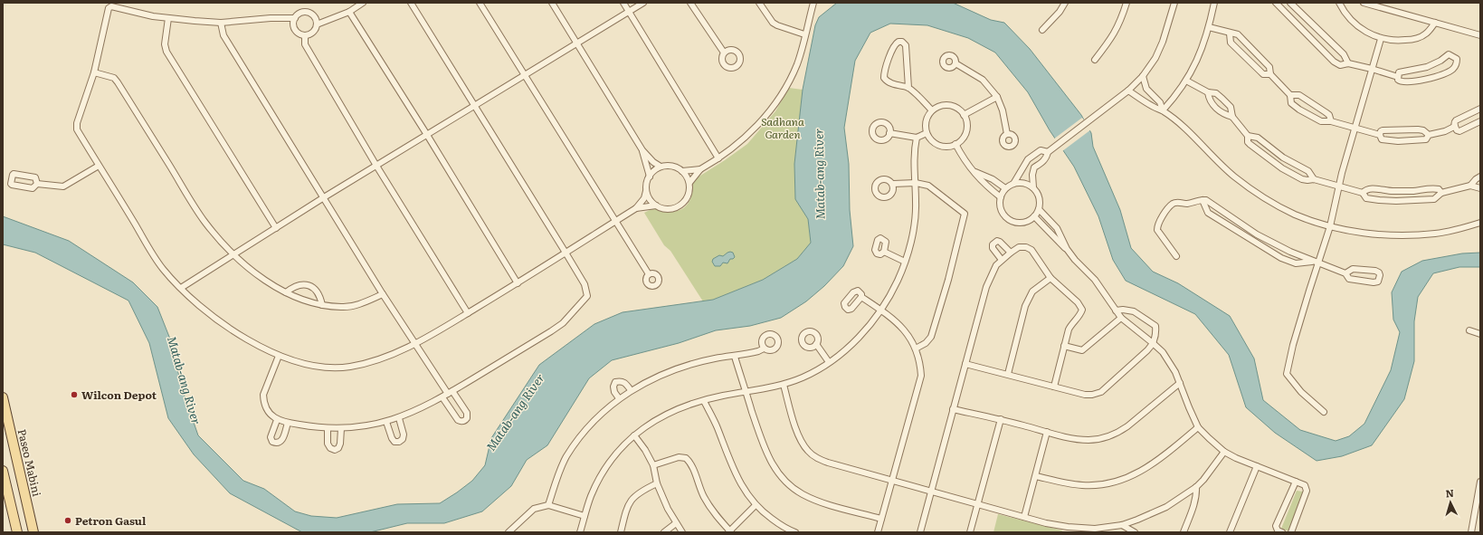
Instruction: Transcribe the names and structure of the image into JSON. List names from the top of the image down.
{
  "streets": {
    "main road": ["Paseo Mabini"]
  },
  "water": ["Matab-ang River"],
  "parks": ["Sadhana Garden"],
  "places": ["Wilcon Depot", "Petron Gasul"],
  "north": "top"
}
